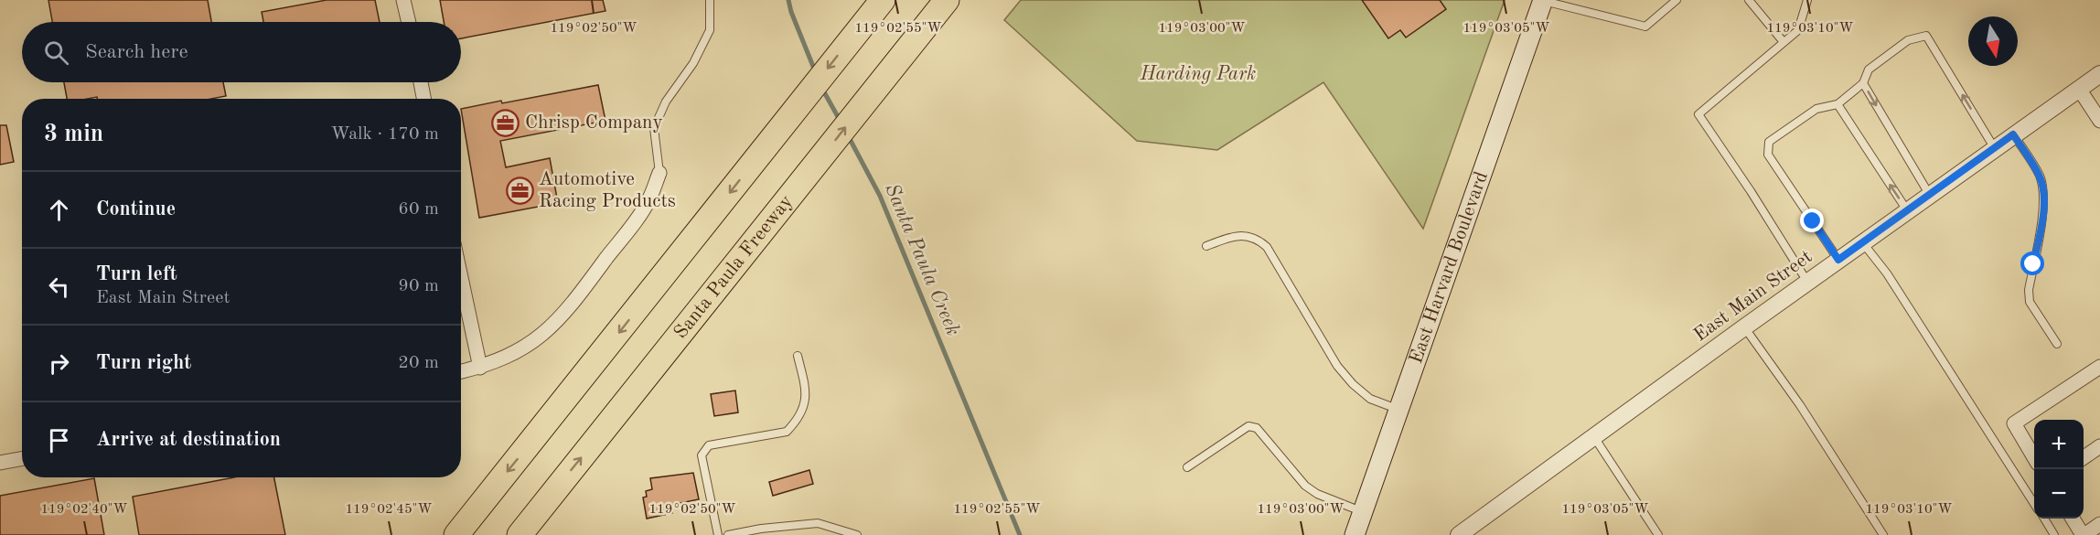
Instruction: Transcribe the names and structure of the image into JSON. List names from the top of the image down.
{
  "streets": {
    "highway": ["Santa Paula Freeway"],
    "main road": ["East Harvard Boulevard"],
    "street": ["East Main Street"]
  },
  "water": ["Santa Paula Creek"],
  "parks": ["Harding Park"],
  "places": {
    "office": ["Chrisp Company", "Automotive Racing Products"]
  },
  "north": "bottom",
  "page": {
    "search": "Search here",
    "heading": ["3 min", "Walk · 170 m"],
    "list": [
      ["Continue", "60 m"],
      ["Turn left", "East Main Street", "90 m"],
      ["Turn right", "20 m"],
      "Arrive at destination"
    ],
    "map_buttons": ["+", "−"]
  },
  "coordinates": [
    "119°02'50\"W",
    "119°02'55\"W",
    "119°03'00\"W",
    "119°03'05\"W",
    "119°03'10\"W",
    "119°02'40\"W",
    "119°02'45\"W"
  ]
}
